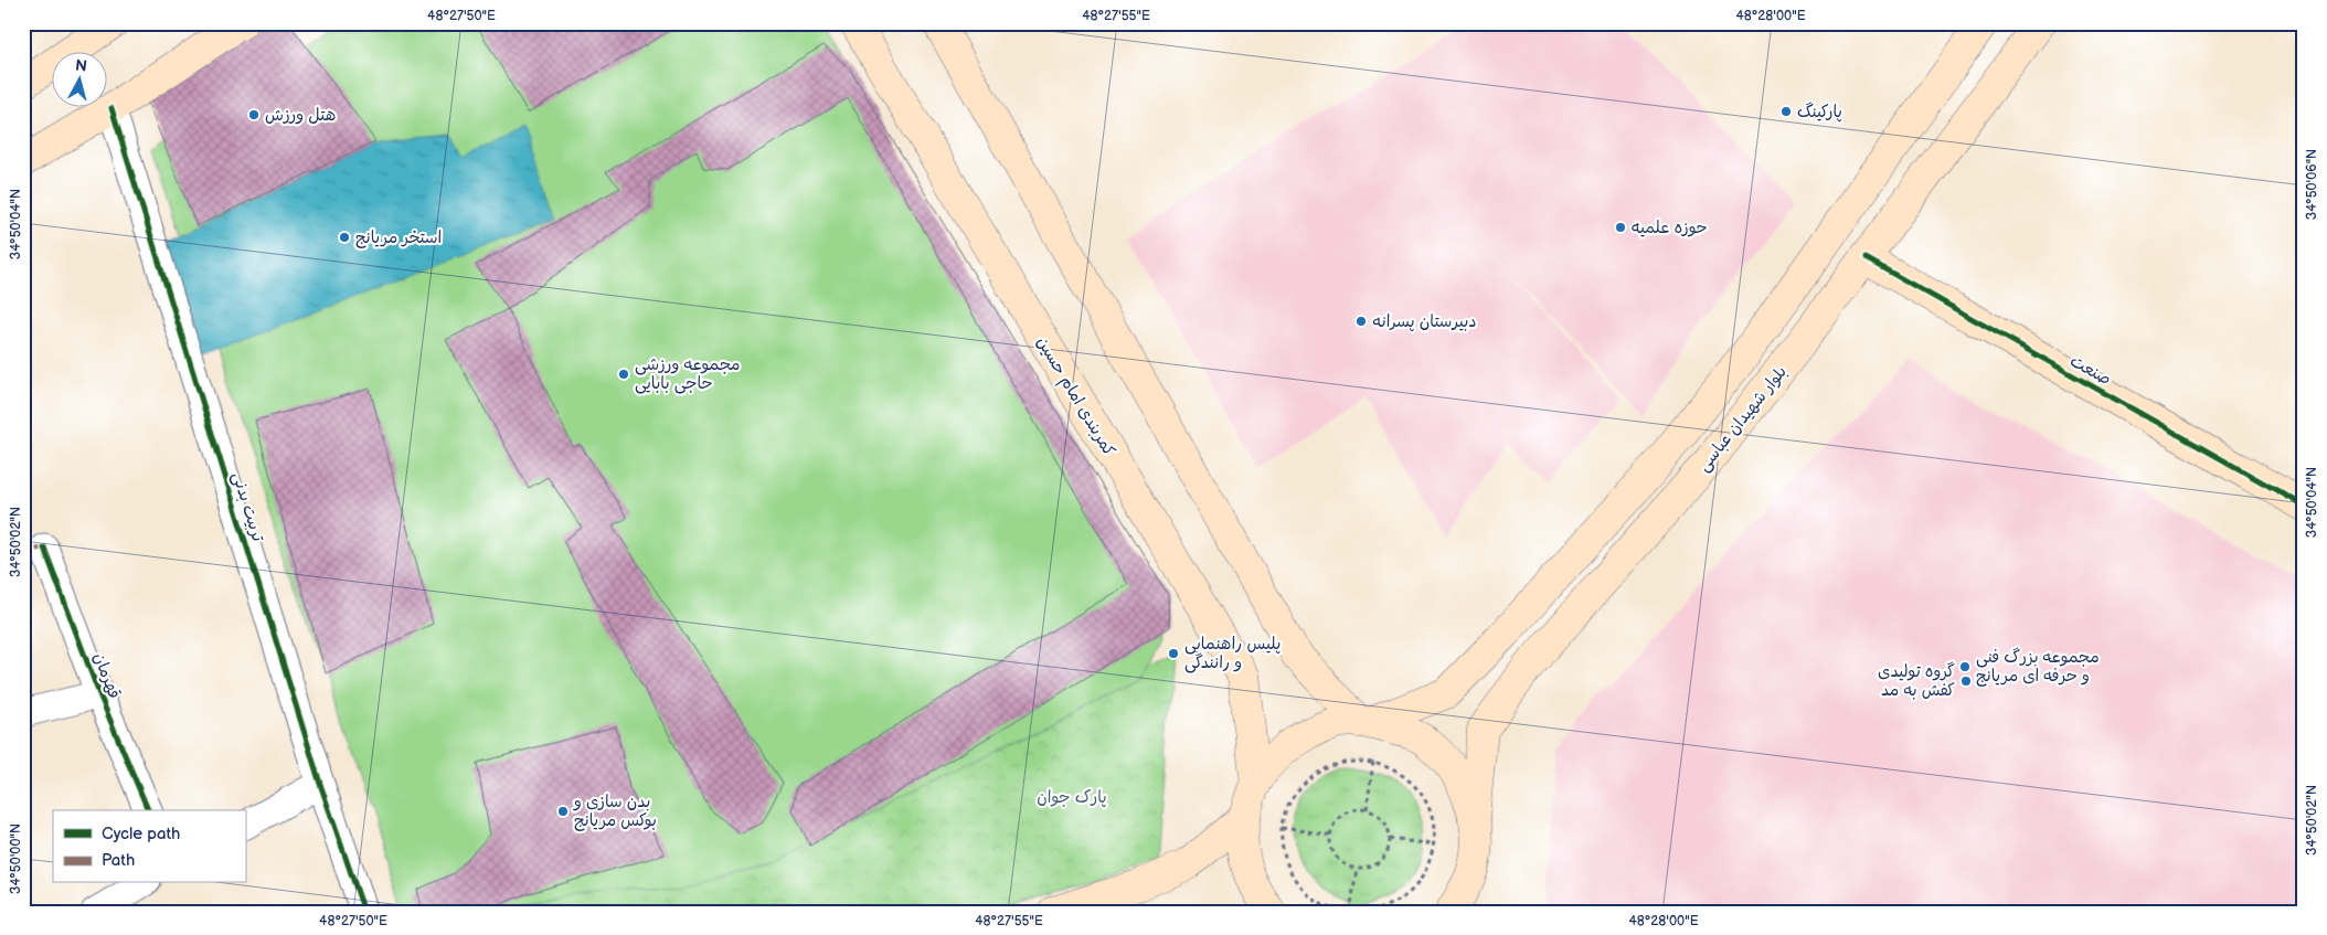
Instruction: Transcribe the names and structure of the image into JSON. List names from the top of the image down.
{
  "streets": {
    "main road": ["صنعت", "کمربندی امام حسین", "بلوار شهیدان عباسی"],
    "street": ["تربیت بدنی", "قهرمان"]
  },
  "crossings": [
    ["صنعت", "بلوار شهیدان عباسی"]
  ],
  "parks": ["پارک جوان"],
  "places": [
    "پارکینگ",
    "هتل ورزش",
    "حوزه علمیه",
    "استخر مریانج",
    "دبیرستان پسرانه",
    "مجموعه ورزشی حاجی بابایی",
    "پلیس راهنمایی و رانندگی",
    "مجموعه بزرگ فنی و حرفه ای مریانج",
    "گروه تولیدی کفش به مد",
    "بدن سازی و بوکس مریانج"
  ],
  "legend": ["Cycle path", "Path"],
  "north": "top",
  "coordinates": [
    "48°27'50\"E",
    "48°27'55\"E",
    "48°28'00\"E",
    "34°50'06\"N",
    "34°50'04\"N",
    "34°50'02\"N",
    "34°50'00\"N"
  ]
}
